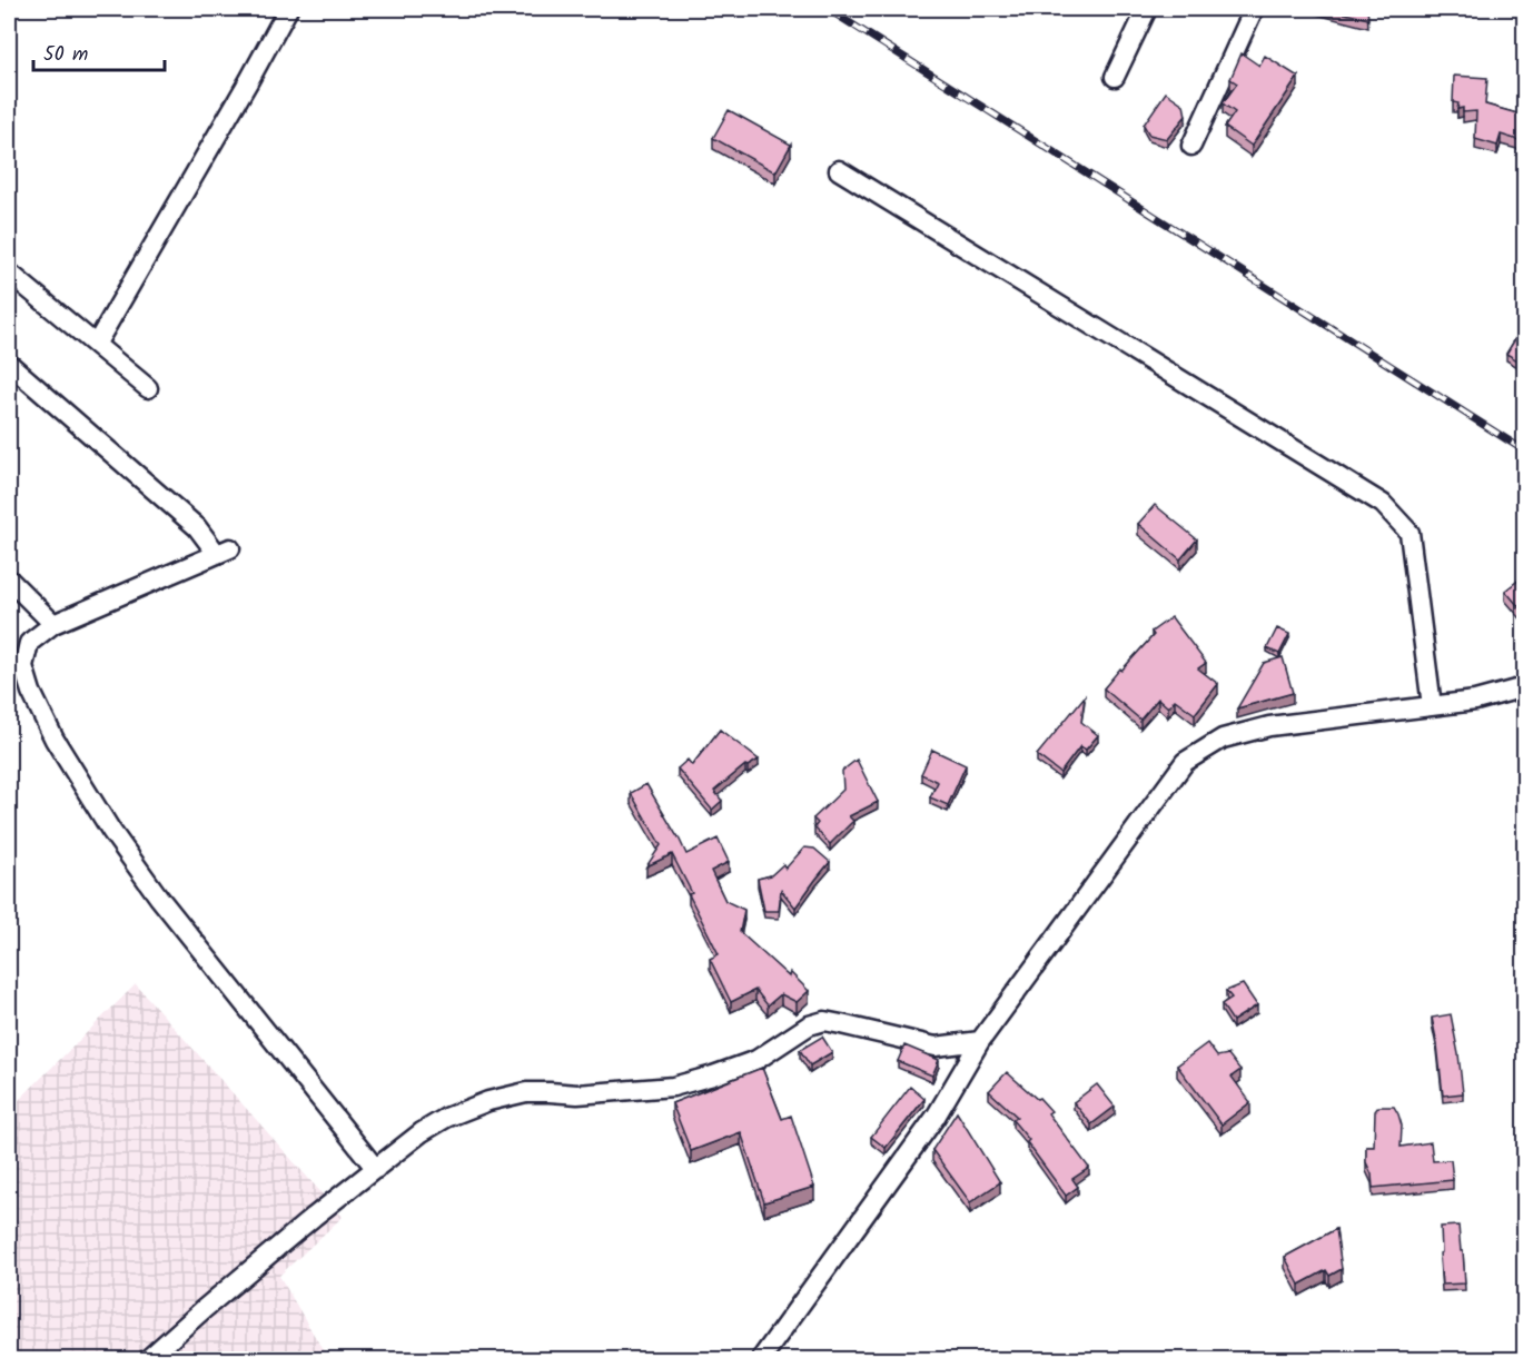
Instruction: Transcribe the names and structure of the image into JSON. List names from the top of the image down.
{
  "scale_bar": "50 m"
}
